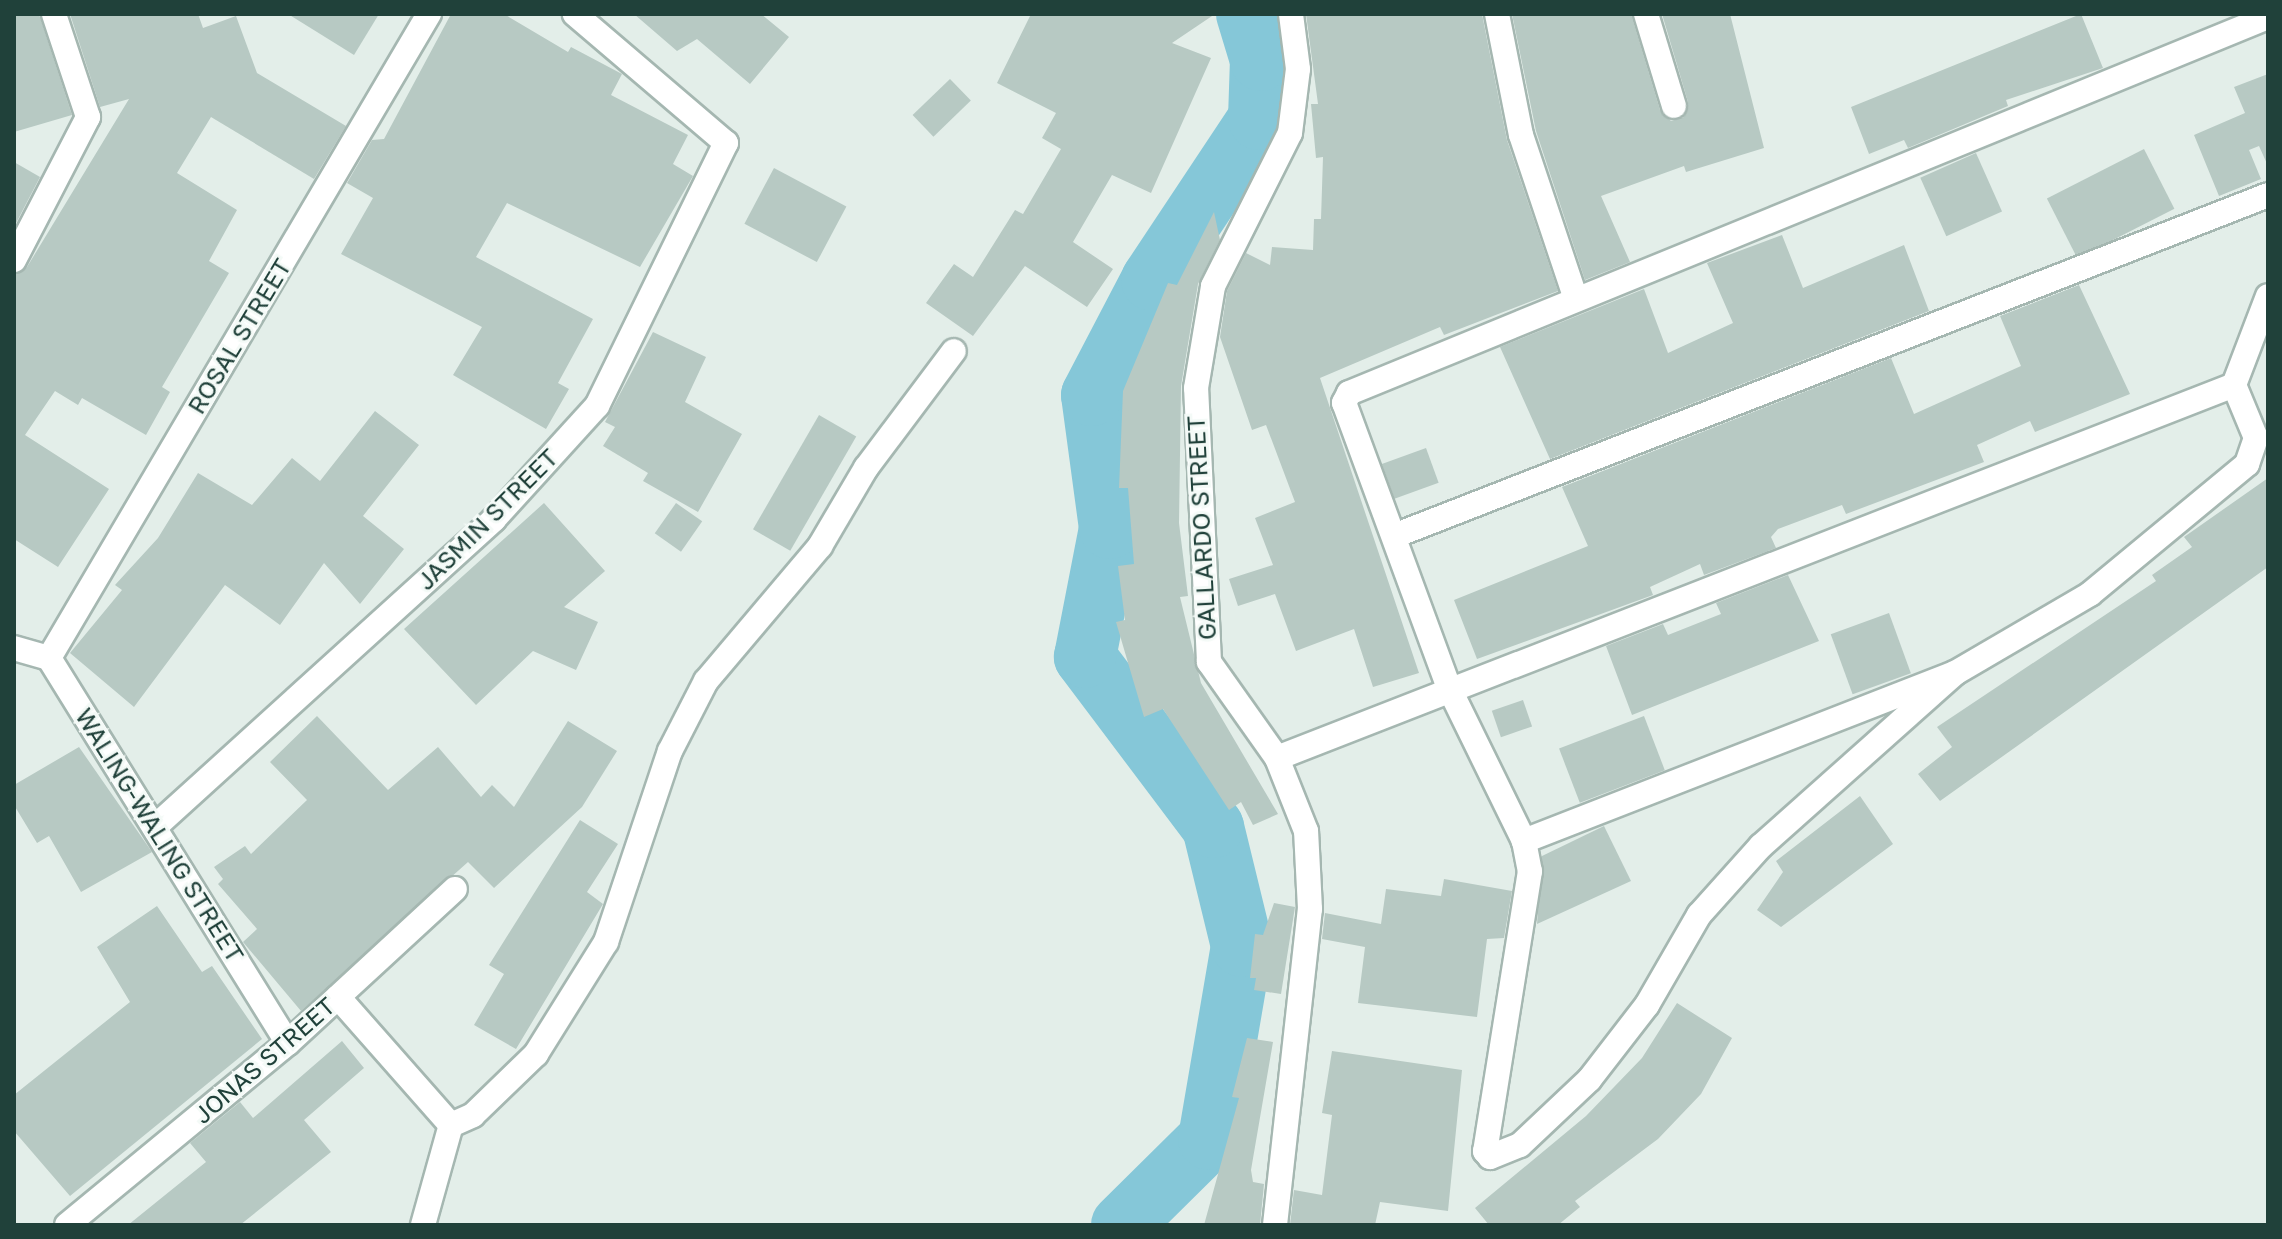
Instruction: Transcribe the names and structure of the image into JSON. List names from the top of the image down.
{
  "streets": {
    "street": [
      "ROSAL STREET",
      "JASMIN STREET",
      "GALLARDO STREET",
      "WALING-WALING STREET",
      "JONAS STREET"
    ]
  },
  "crossings": [
    ["ROSAL STREET", "WALING-WALING STREET"],
    ["JASMIN STREET", "WALING-WALING STREET"],
    ["WALING-WALING STREET", "JONAS STREET"]
  ]
}
